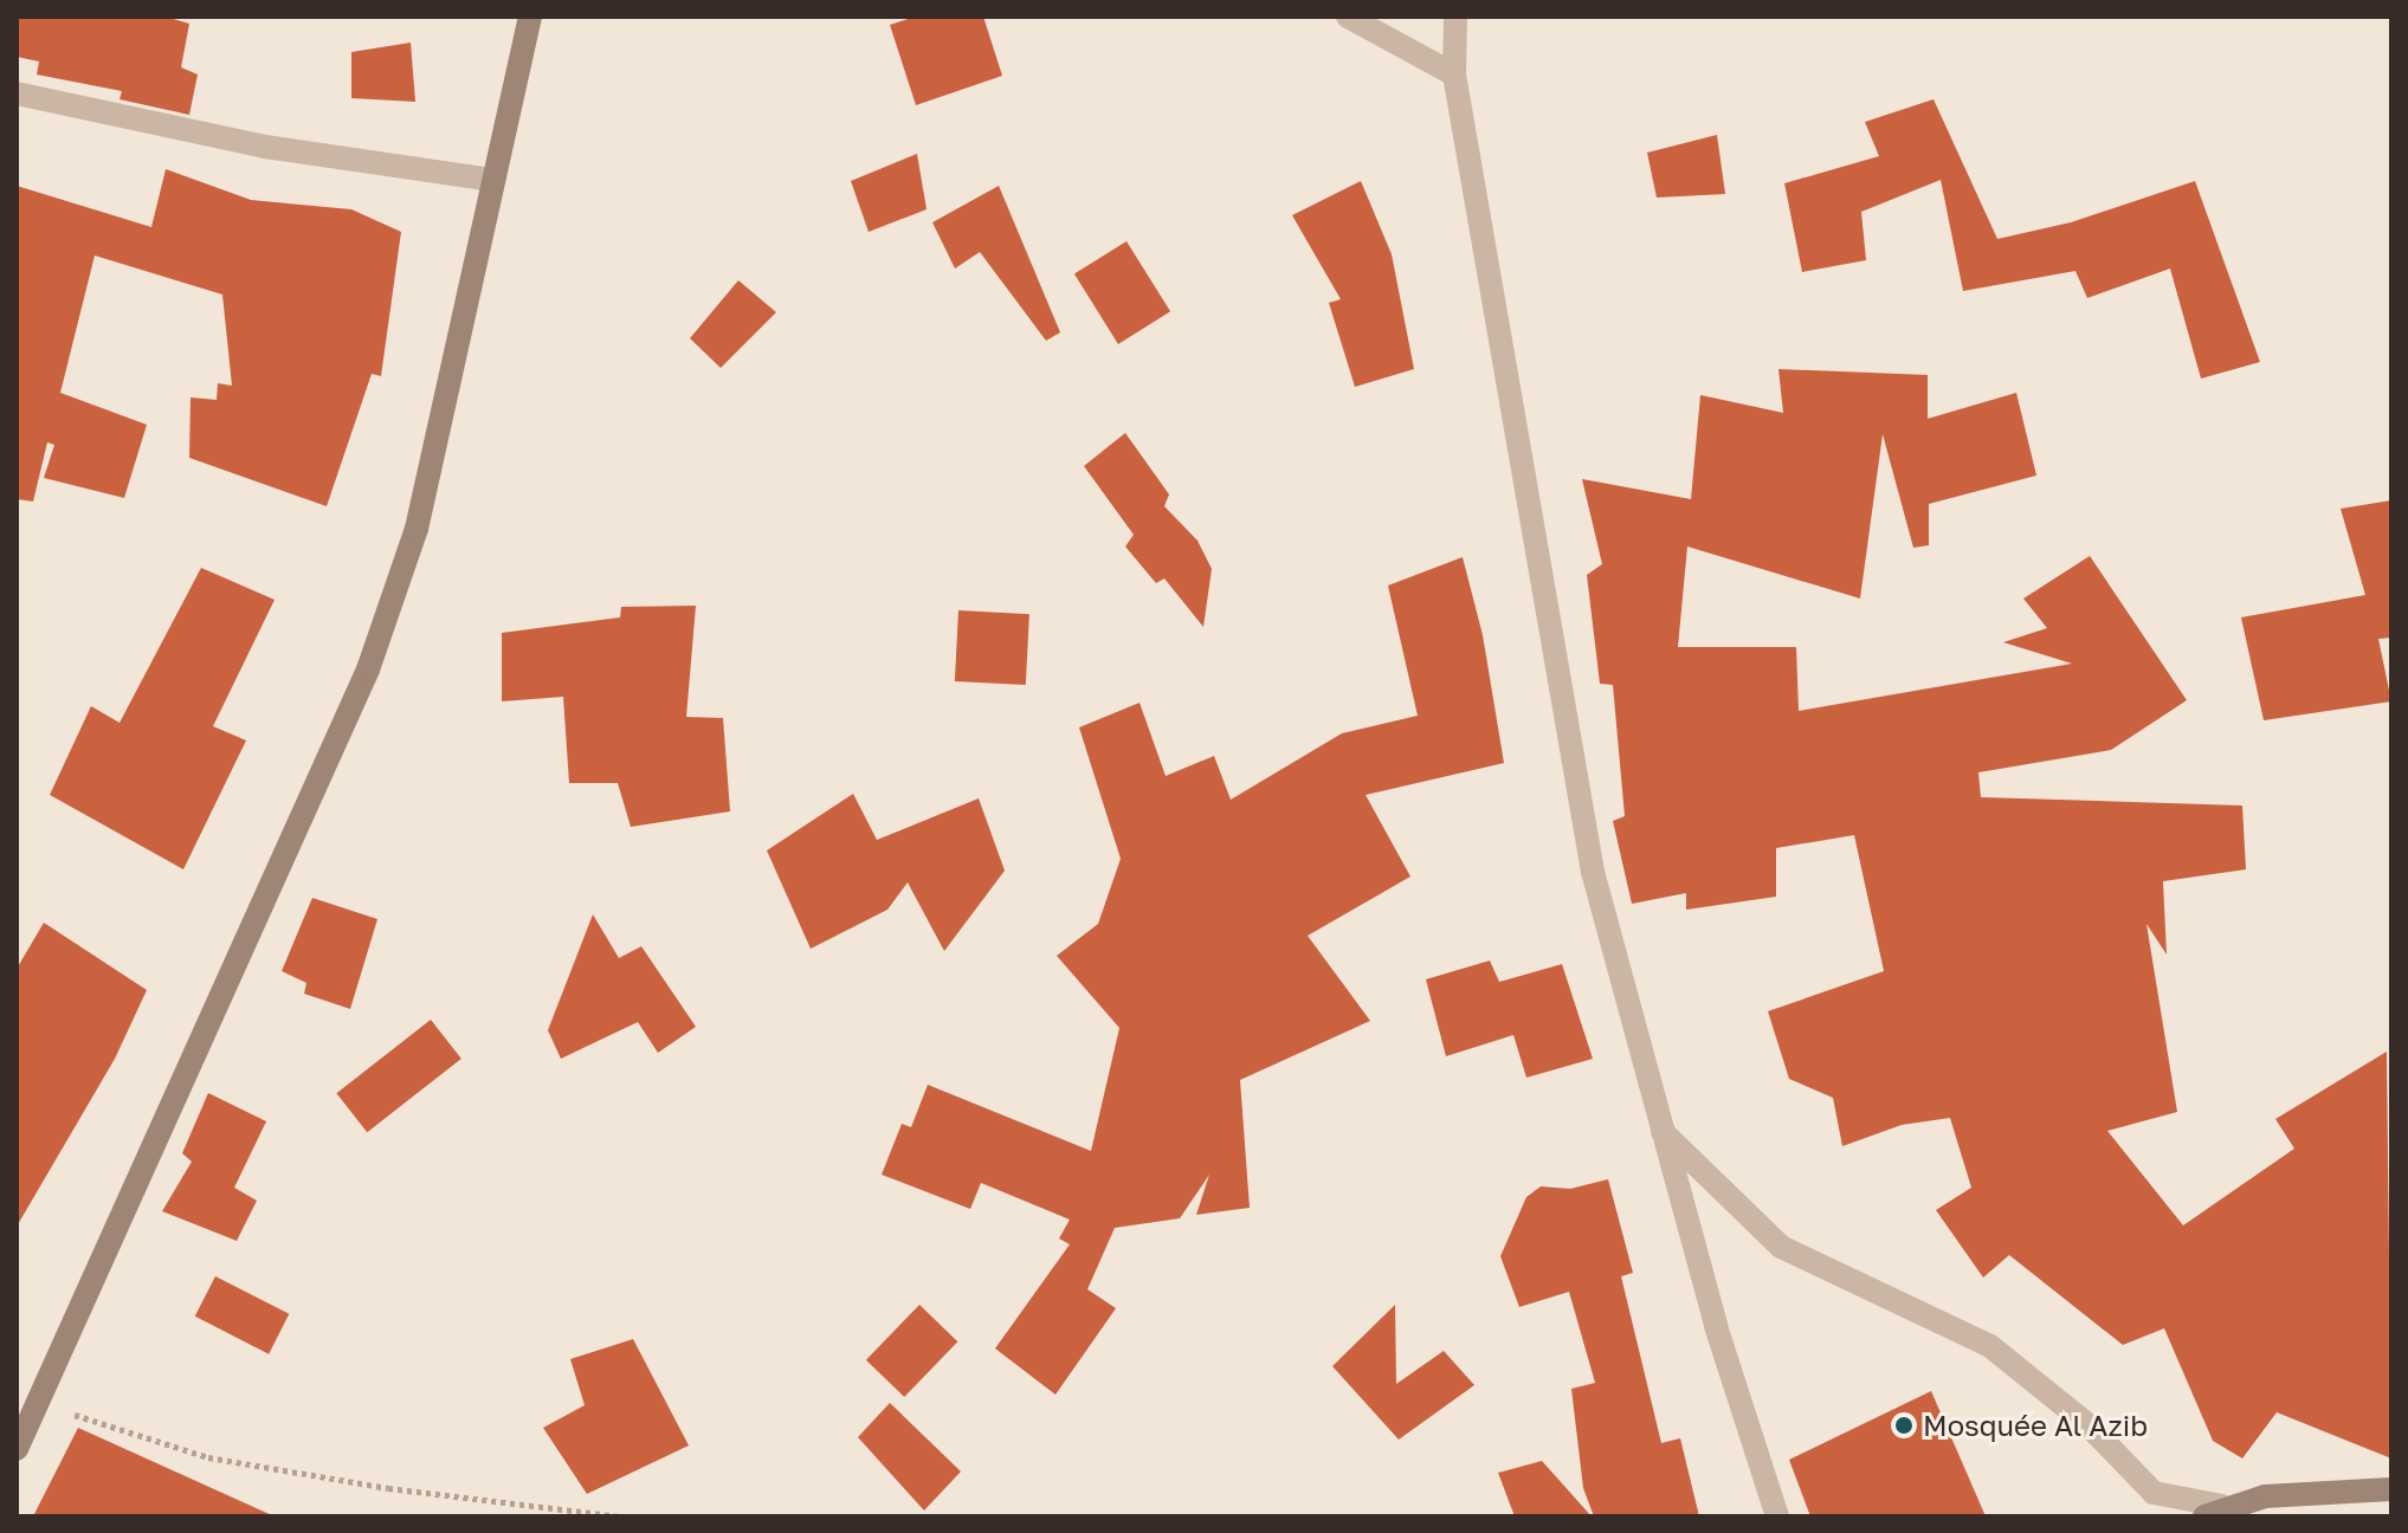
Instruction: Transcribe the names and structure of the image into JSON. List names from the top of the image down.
{
  "places": ["Mosquée Al Azib"]
}
